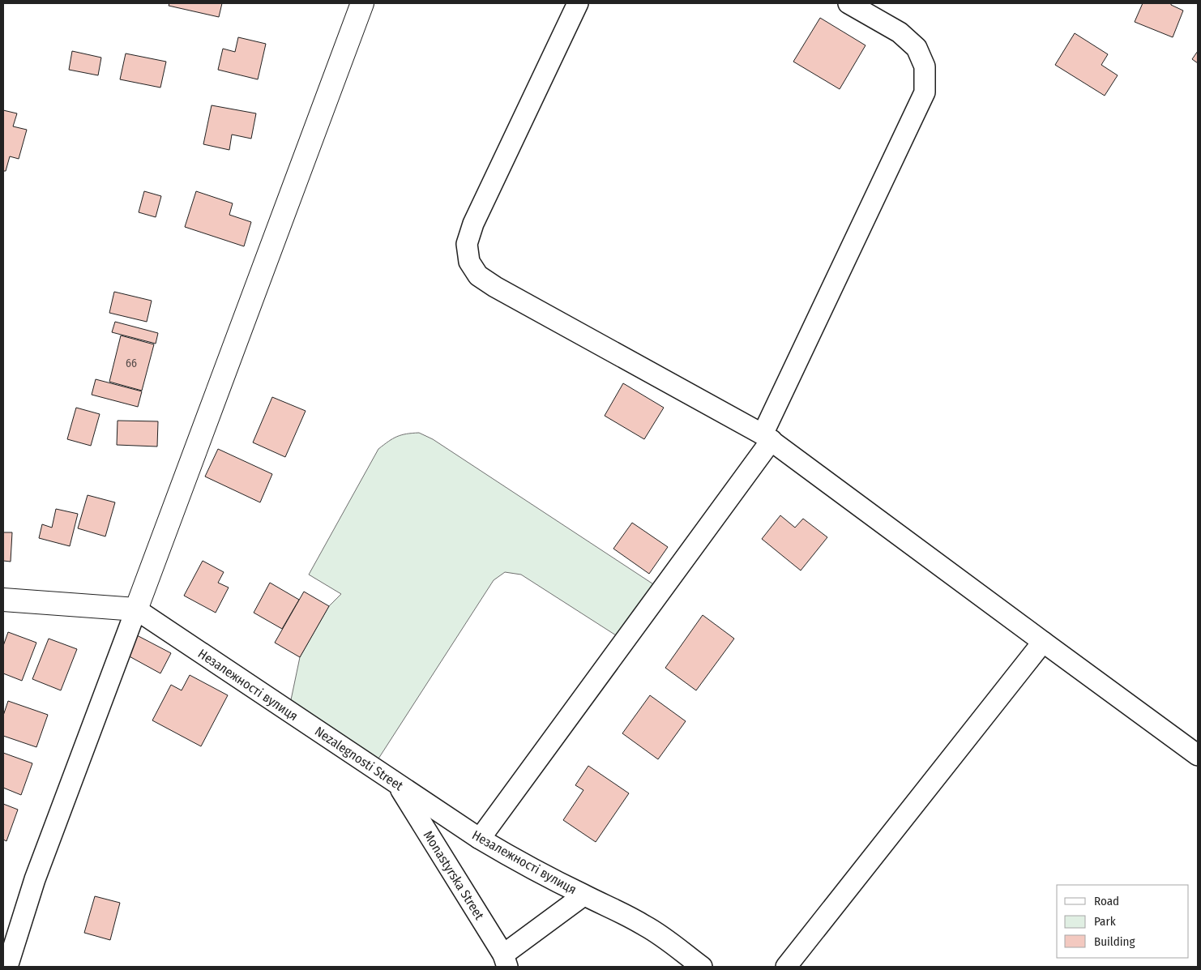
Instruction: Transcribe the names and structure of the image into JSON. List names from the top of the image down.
{
  "streets": {
    "street": ["Незалежності вулиця", "Monastyrska Street"]
  },
  "crossings": [
    ["Незалежності вулиця", "Monastyrska Street"]
  ],
  "house_numbers": ["66"],
  "legend": ["Road", "Park", "Building"]
}
